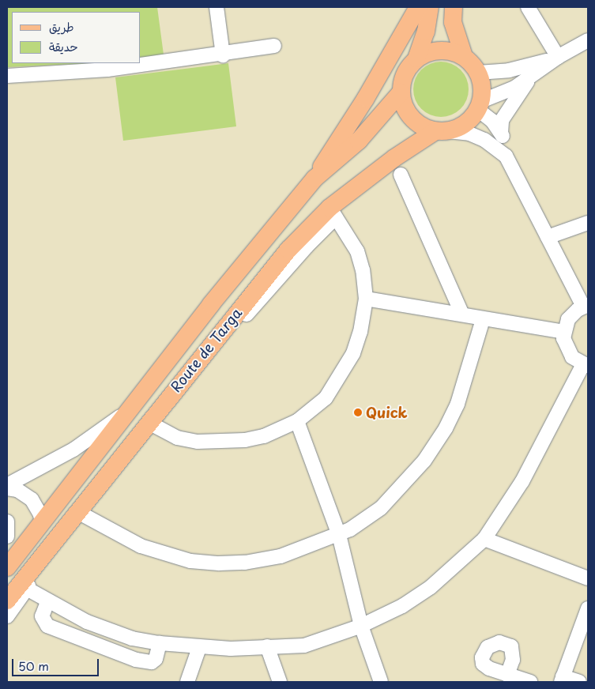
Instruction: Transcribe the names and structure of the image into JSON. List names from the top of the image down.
{
  "streets": {
    "main road": ["Route de Targa"]
  },
  "places": ["Quick"],
  "legend": ["طريق", "حديقة"],
  "scale_bar": "50 m"
}
